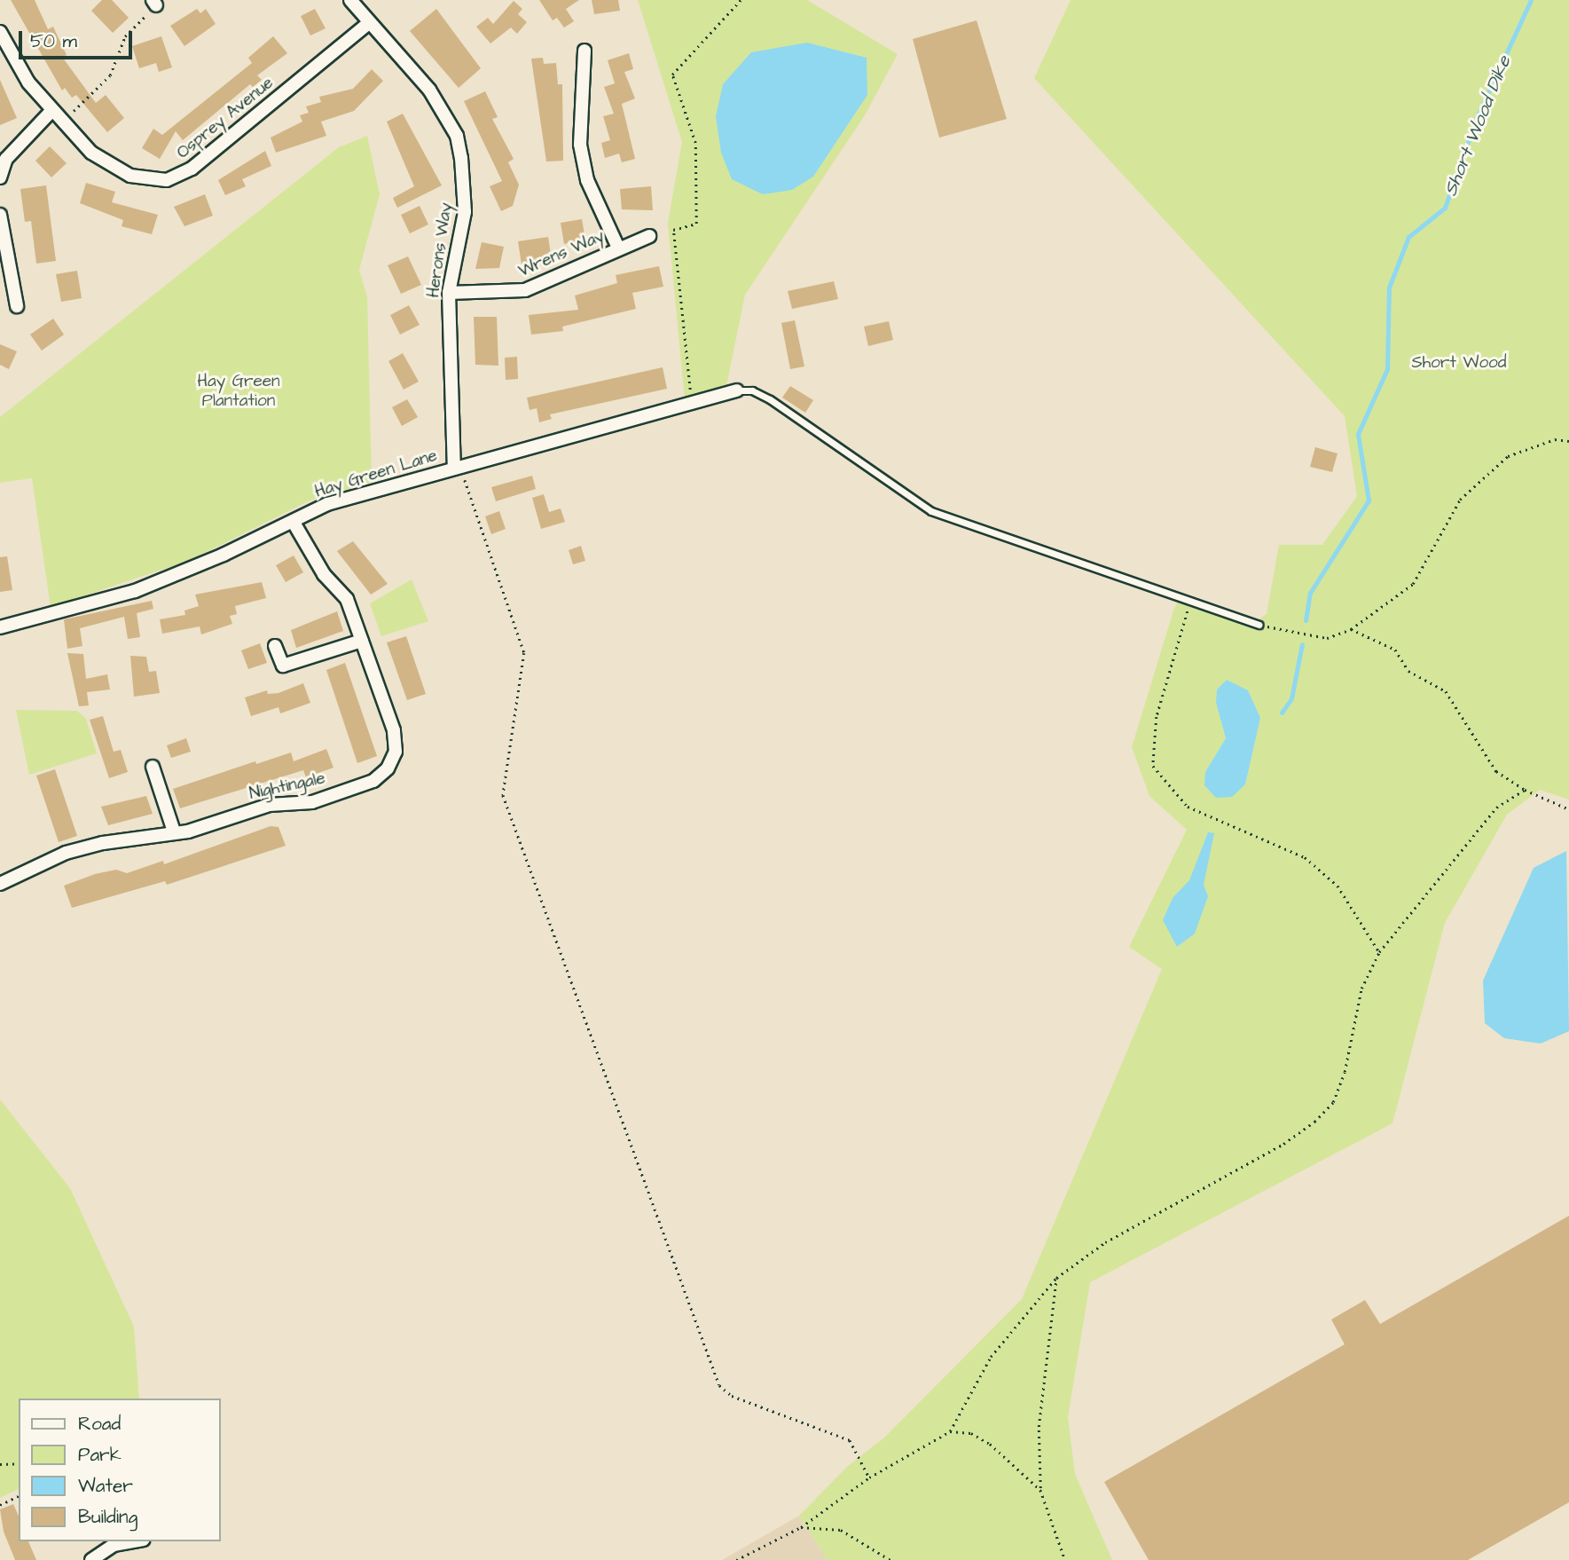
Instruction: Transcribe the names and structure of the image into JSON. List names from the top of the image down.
{
  "streets": {
    "street": [
      "Osprey Avenue",
      "Herons Way",
      "Wrens Way",
      "Hay Green Lane",
      "Nightingale"
    ]
  },
  "crossings": [
    ["Osprey Avenue", "Herons Way"],
    ["Herons Way", "Wrens Way"],
    ["Herons Way", "Hay Green Lane"],
    ["Hay Green Lane", "Nightingale"]
  ],
  "water": ["Short Wood Dike"],
  "parks": ["Short Wood", "Hay Green Plantation"],
  "legend": [
    "Road",
    "Park",
    "Water",
    "Building"
  ],
  "scale_bar": "50 m"
}
